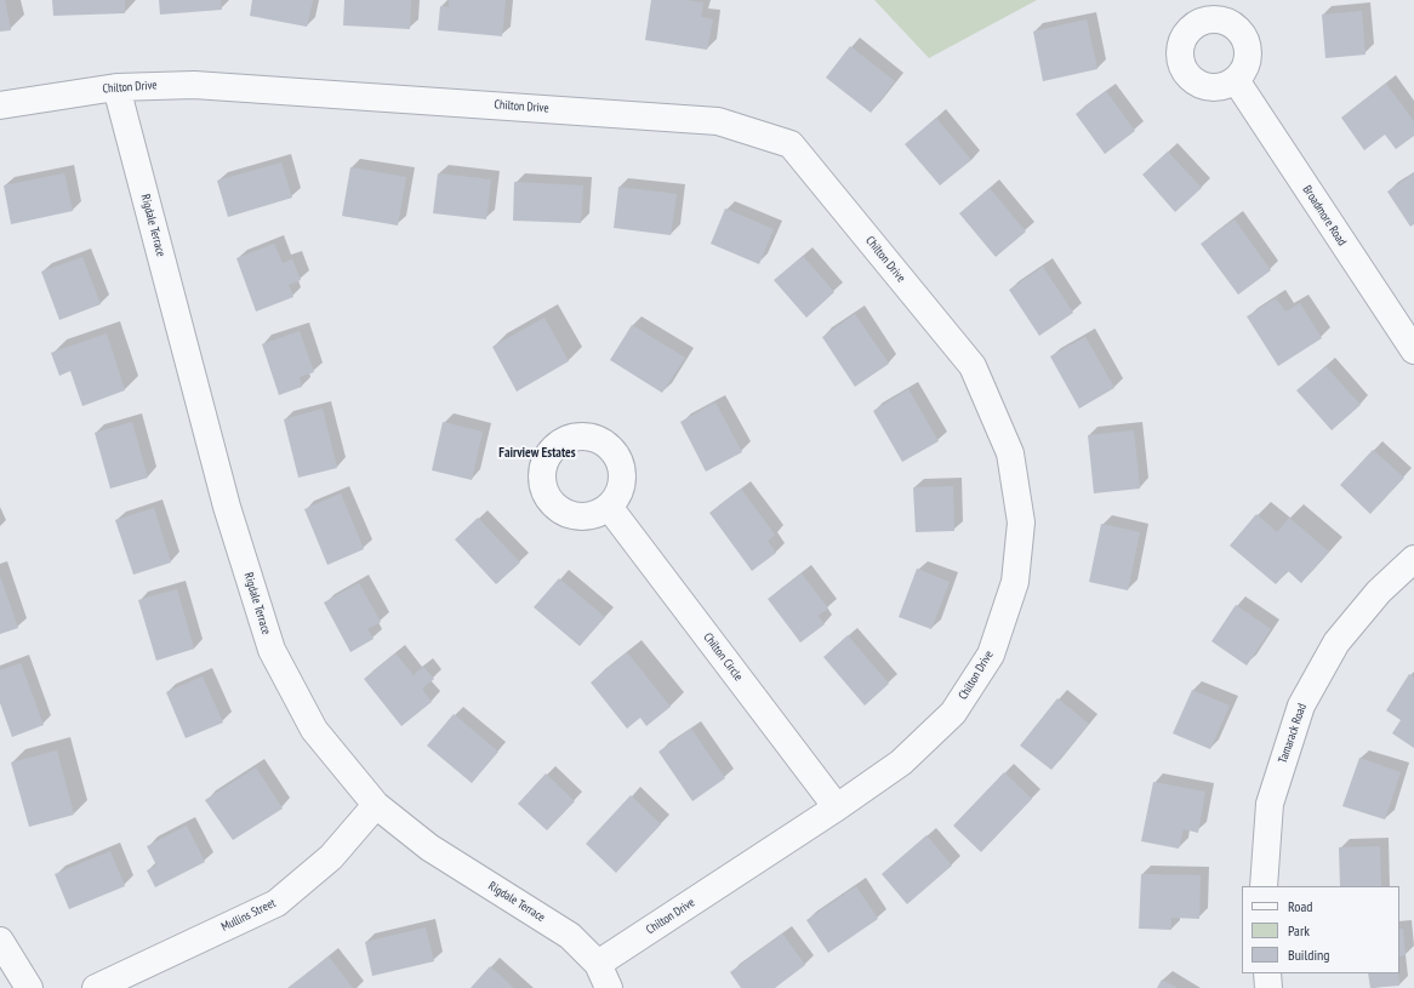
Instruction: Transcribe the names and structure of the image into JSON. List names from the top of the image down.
{
  "streets": {
    "street": [
      "Chilton Drive",
      "Broadmore Road",
      "Rigdale Terrace",
      "Chilton Circle",
      "Tamarack Road",
      "Mullins Street"
    ]
  },
  "crossings": [
    ["Chilton Drive", "Rigdale Terrace"],
    ["Chilton Drive", "Chilton Circle"],
    ["Rigdale Terrace", "Mullins Street"]
  ],
  "districts": ["Fairview Estates"],
  "legend": ["Road", "Park", "Building"]
}
